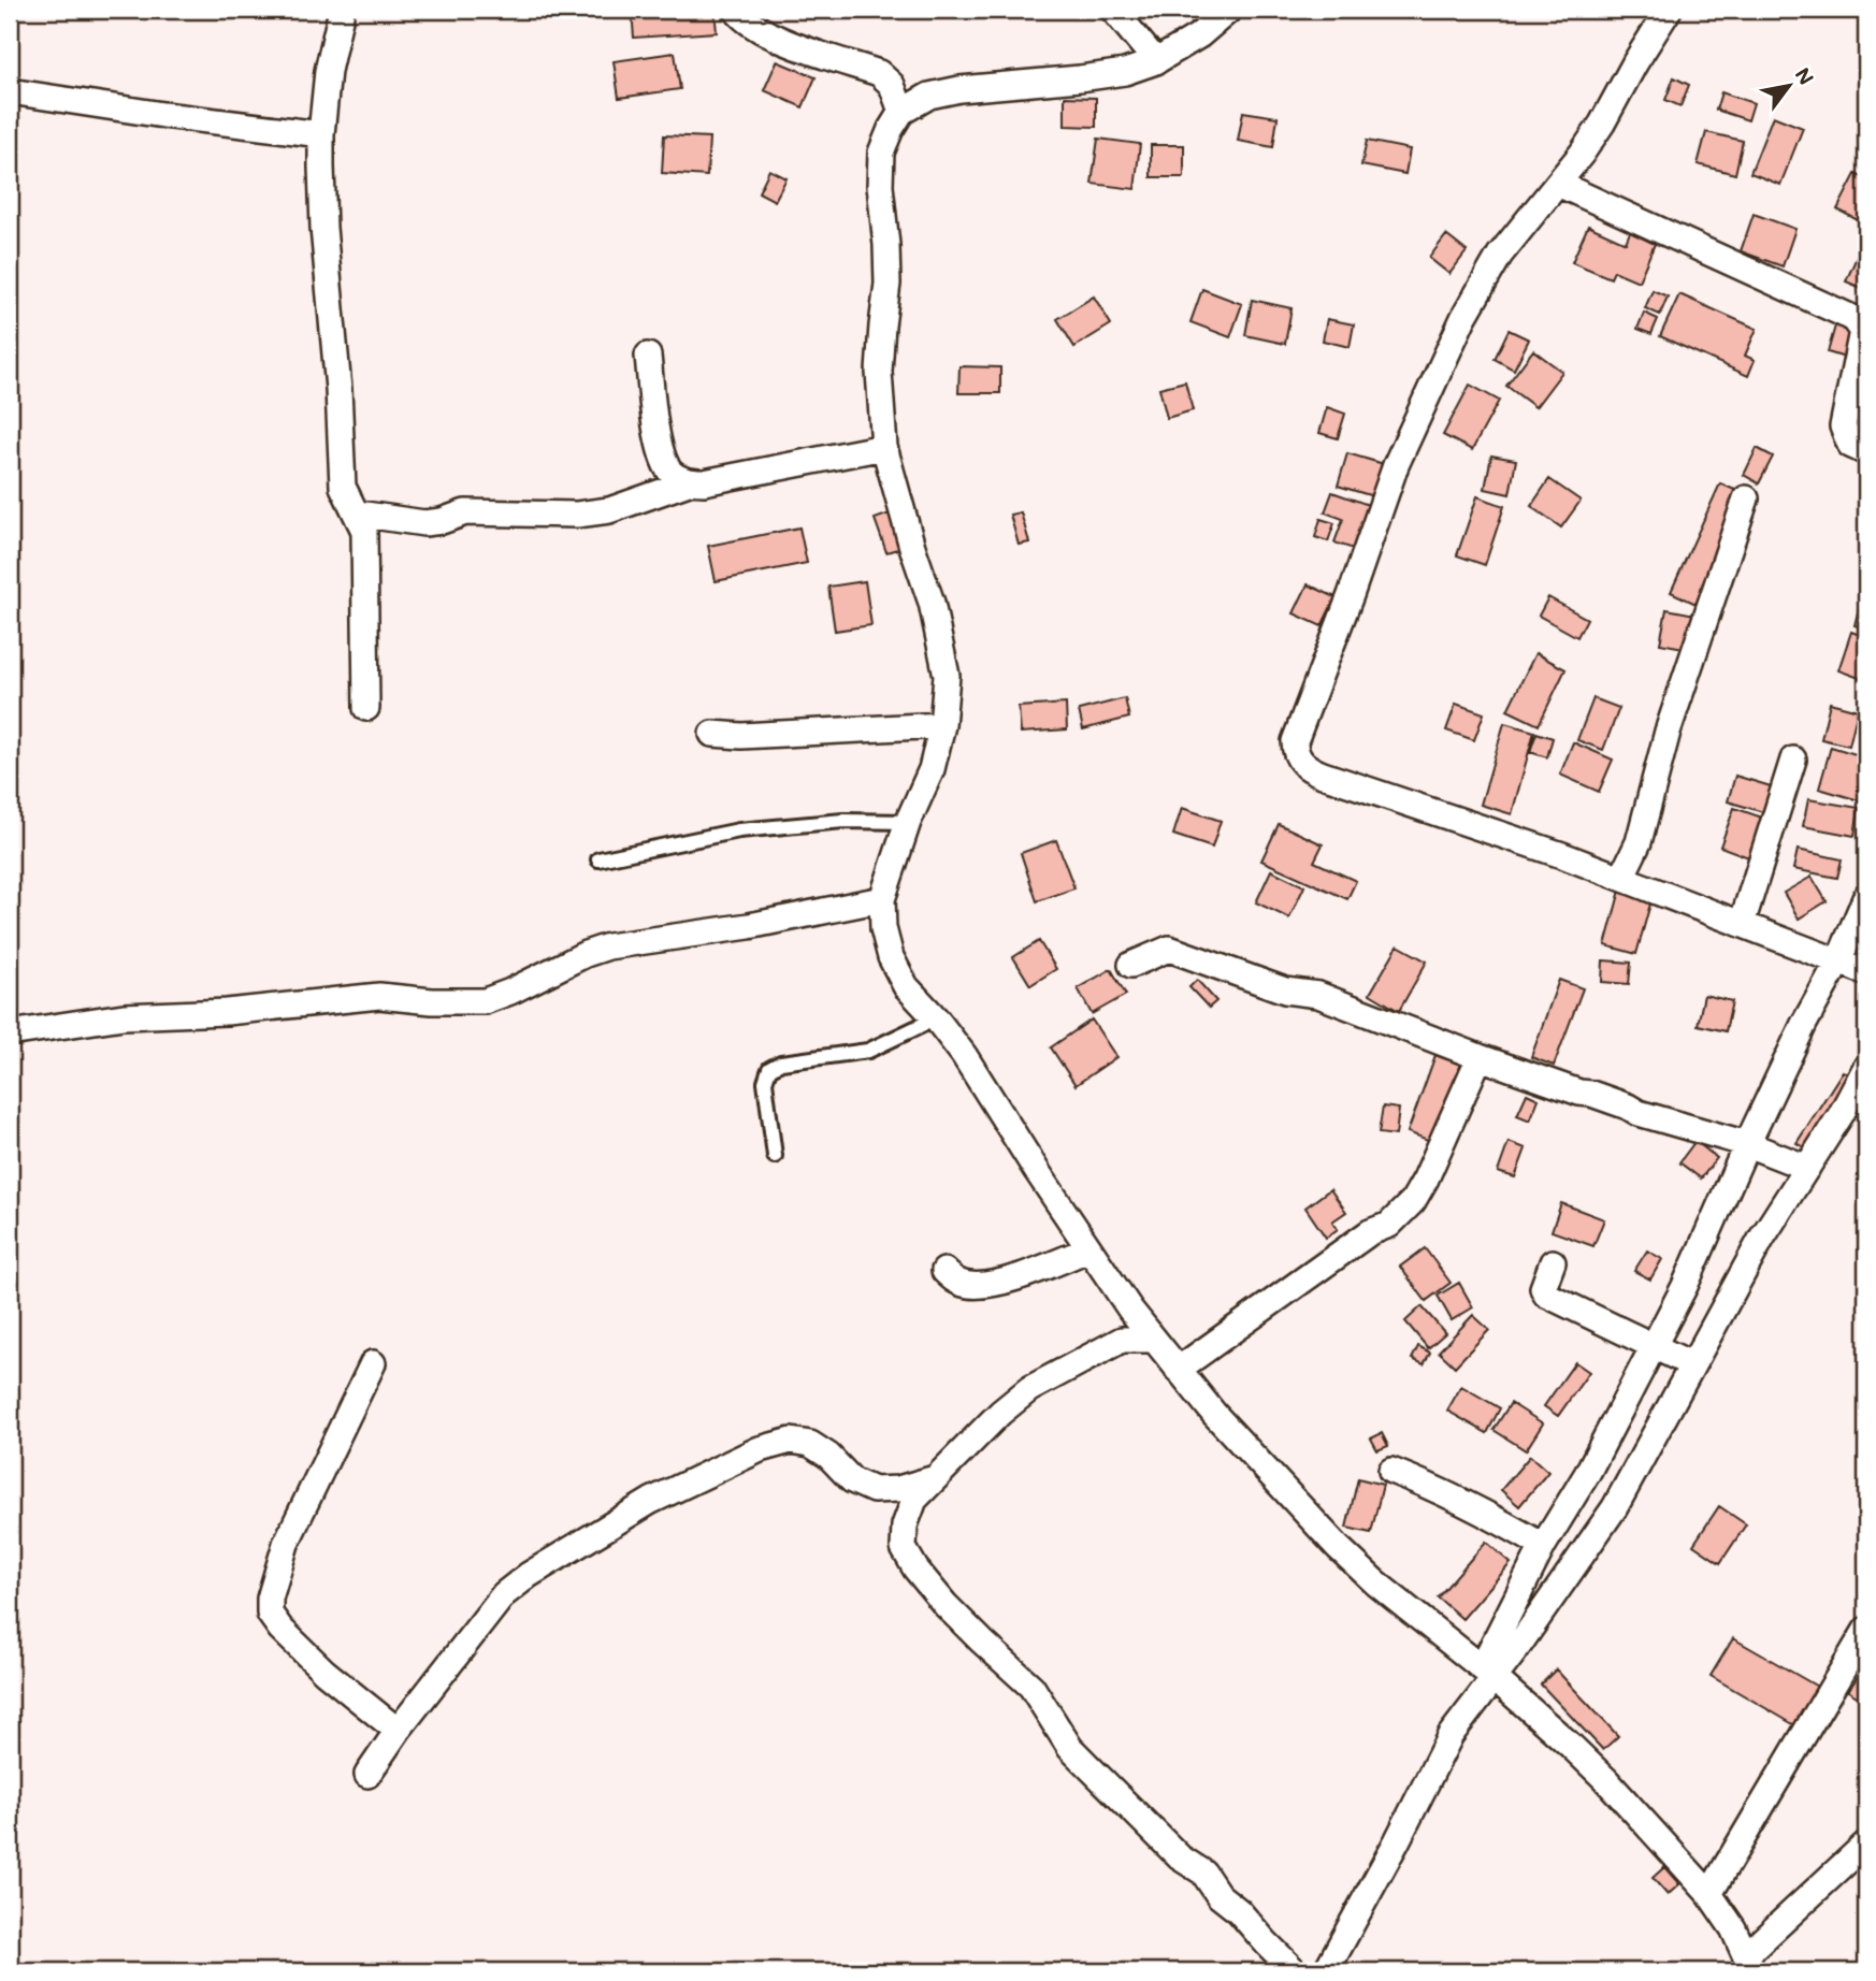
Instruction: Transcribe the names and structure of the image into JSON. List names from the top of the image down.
{
  "north": "top right"
}
